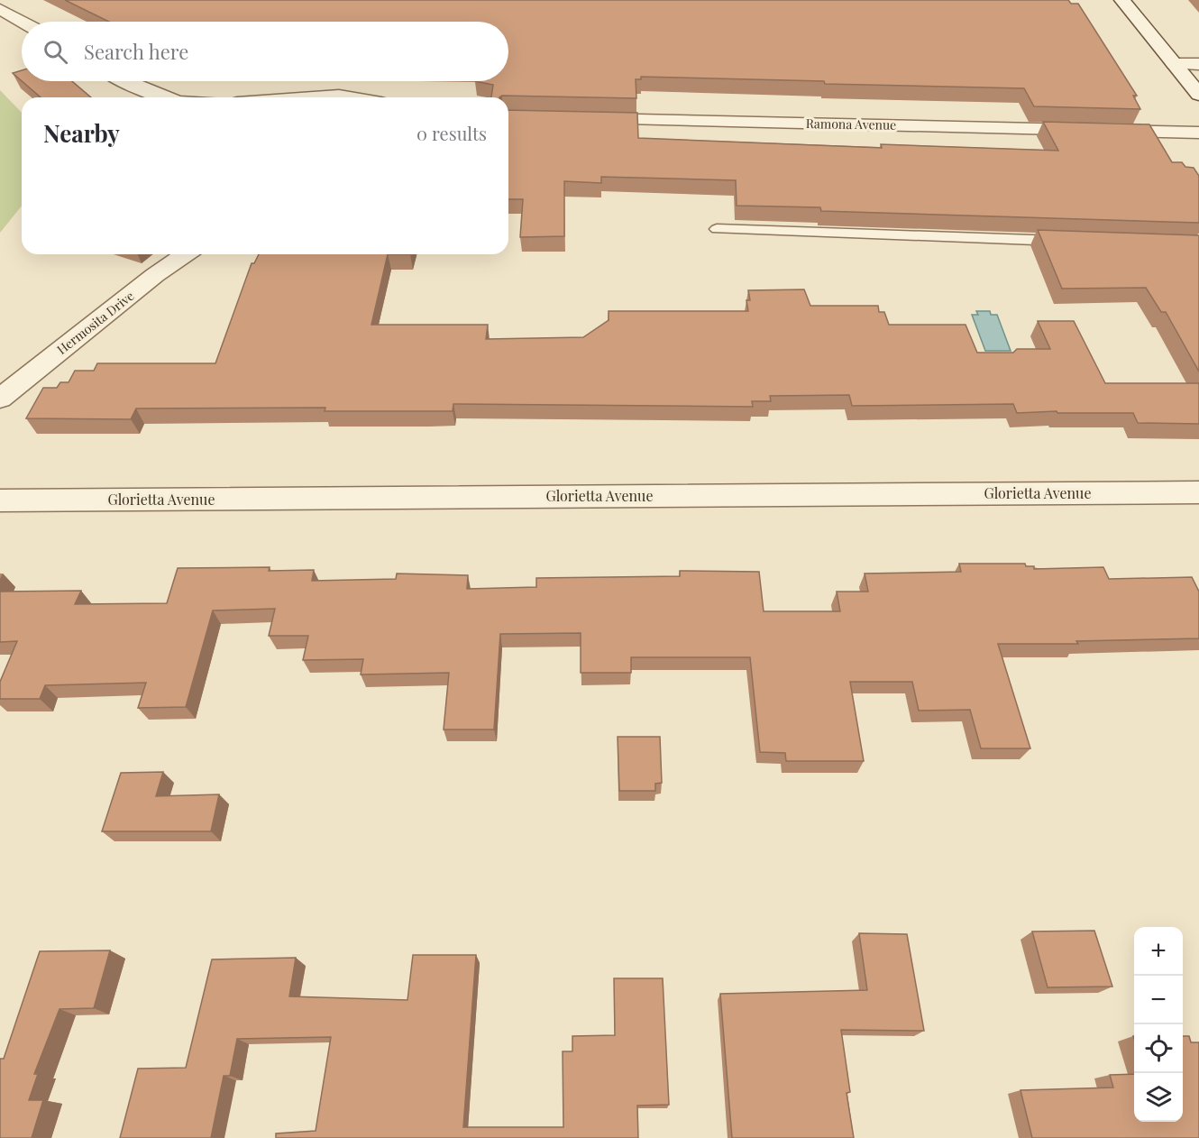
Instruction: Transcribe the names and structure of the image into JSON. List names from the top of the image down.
{
  "streets": {
    "street": ["Ramona Avenue", "Hermosita Drive", "Glorietta Avenue"]
  },
  "page": {
    "search": "Search here",
    "heading": ["Nearby", "0 results"],
    "map_buttons": ["+", "−"]
  }
}
